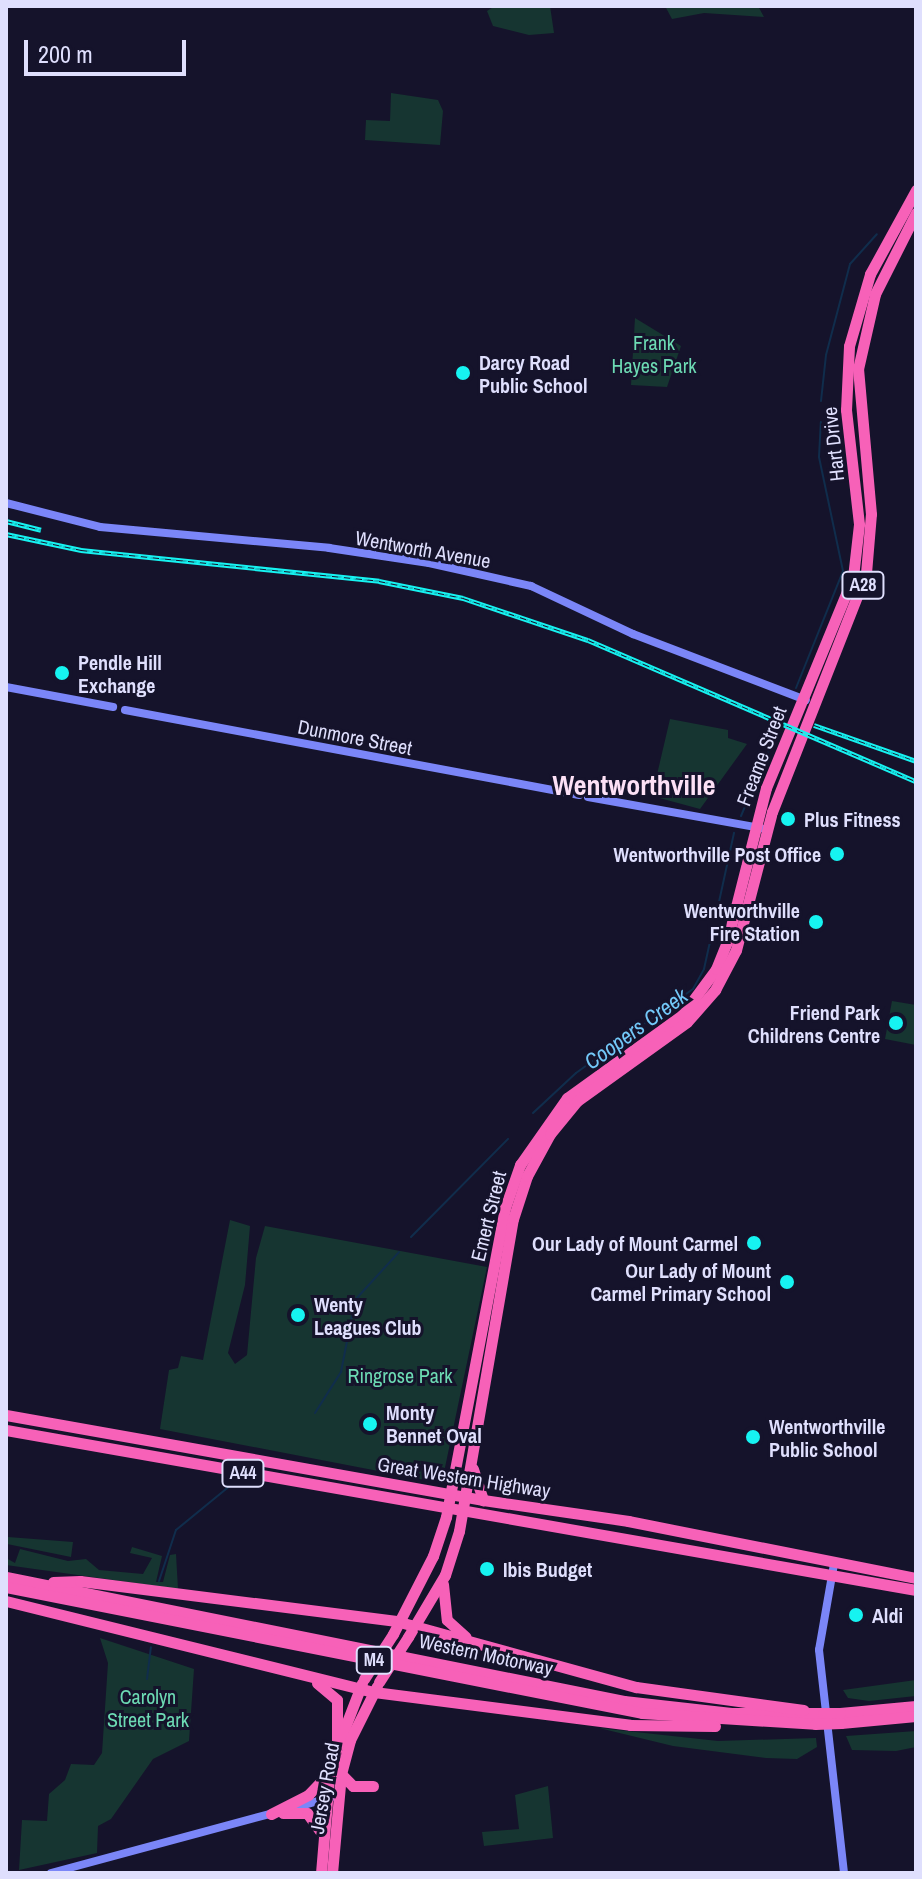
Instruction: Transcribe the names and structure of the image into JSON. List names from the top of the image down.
{
  "streets": {
    "highway": [
      "Hart Drive",
      "A28",
      "Freame Street",
      "Emert Street",
      "A44",
      "Great Western Highway",
      "Western Motorway",
      "M4",
      "Jersey Road"
    ],
    "main road": ["Wentworth Avenue", "Dunmore Street"]
  },
  "crossings": [
    ["Hart Drive", "Wentworth Avenue"],
    ["Hart Drive", "Freame Street"],
    ["Wentworth Avenue", "Freame Street"],
    ["Dunmore Street", "Freame Street"],
    ["Dunmore Street", "Emert Street"],
    ["Freame Street", "Emert Street"],
    ["Emert Street", "Great Western Highway"],
    ["Emert Street", "Jersey Road"],
    ["Great Western Highway", "Jersey Road"]
  ],
  "districts": ["Wentworthville"],
  "water": ["Coopers Creek"],
  "parks": ["Frank Hayes Park", "Ringrose Park", "Carolyn Street Park"],
  "places": [
    "Darcy Road Public School",
    "Pendle Hill Exchange",
    "Plus Fitness",
    "Wentworthville Post Office",
    "Wentworthville Fire Station",
    "Friend Park Childrens Centre",
    "Our Lady of Mount Carmel",
    "Our Lady of Mount Carmel Primary School",
    "Wenty Leagues Club",
    "Monty Bennet Oval",
    "Wentworthville Public School",
    "Ibis Budget",
    "Aldi"
  ],
  "scale_bar": "200 m"
}
